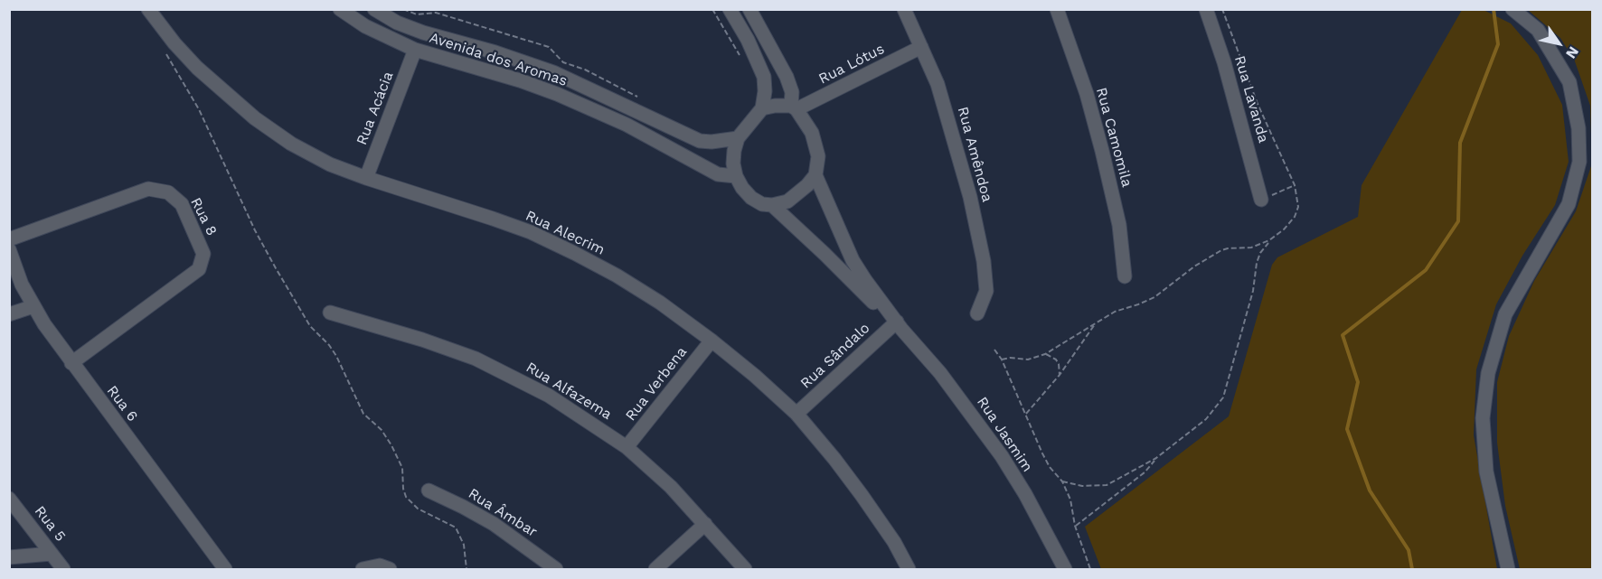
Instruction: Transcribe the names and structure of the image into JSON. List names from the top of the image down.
{
  "streets": {
    "street": [
      "Avenida dos Aromas",
      "Rua Lótus",
      "Rua Lavanda",
      "Rua Acácia",
      "Rua Camomila",
      "Rua Amêndoa",
      "Rua 8",
      "Rua Alecrim",
      "Rua Sândalo",
      "Rua Verbena",
      "Rua Alfazema",
      "Rua 6",
      "Rua Jasmim",
      "Rua Âmbar",
      "Rua 5"
    ]
  },
  "crossings": [
    ["Avenida dos Aromas", "Rua Lótus"],
    ["Avenida dos Aromas", "Rua Acácia"],
    ["Rua Lótus", "Rua Amêndoa"],
    ["Rua Acácia", "Rua Alecrim"],
    ["Rua 8", "Rua 6"],
    ["Rua Alecrim", "Rua Sândalo"],
    ["Rua Alecrim", "Rua Verbena"],
    ["Rua Sândalo", "Rua Jasmim"],
    ["Rua Verbena", "Rua Alfazema"]
  ],
  "north": "bottom right"
}
